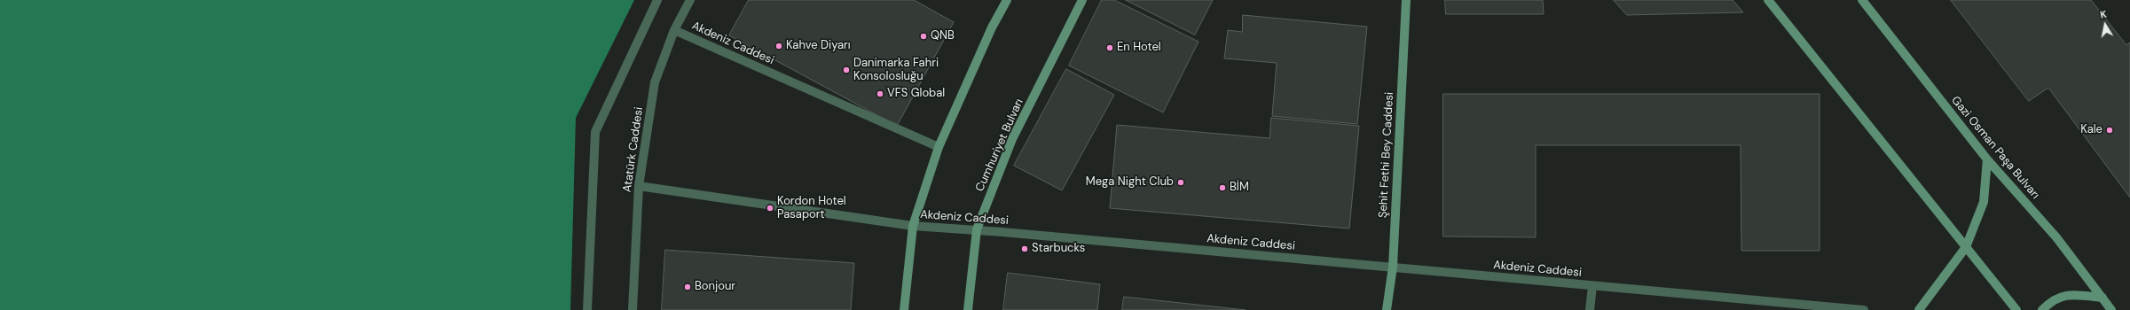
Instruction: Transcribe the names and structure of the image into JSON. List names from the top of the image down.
{
  "streets": {
    "street": [
      "Akdeniz Caddesi",
      "Cumhuriyet Bulvarı",
      "Gazi Osman Paşa Bulvarı",
      "Atatürk Caddesi",
      "Şehit Fethi Bey Caddesi"
    ]
  },
  "crossings": [
    ["Akdeniz Caddesi", "Cumhuriyet Bulvarı"],
    ["Akdeniz Caddesi", "Atatürk Caddesi"],
    ["Akdeniz Caddesi", "Şehit Fethi Bey Caddesi"]
  ],
  "places": [
    "QNB",
    "Kahve Diyarı",
    "En Hotel",
    "Danimarka Fahri Konsolosluğu",
    "VFS Global",
    "Kale",
    "Mega Night Club",
    "BİM",
    "Kordon Hotel Pasaport",
    "Starbucks",
    "Bonjour"
  ],
  "north": "top"
}
